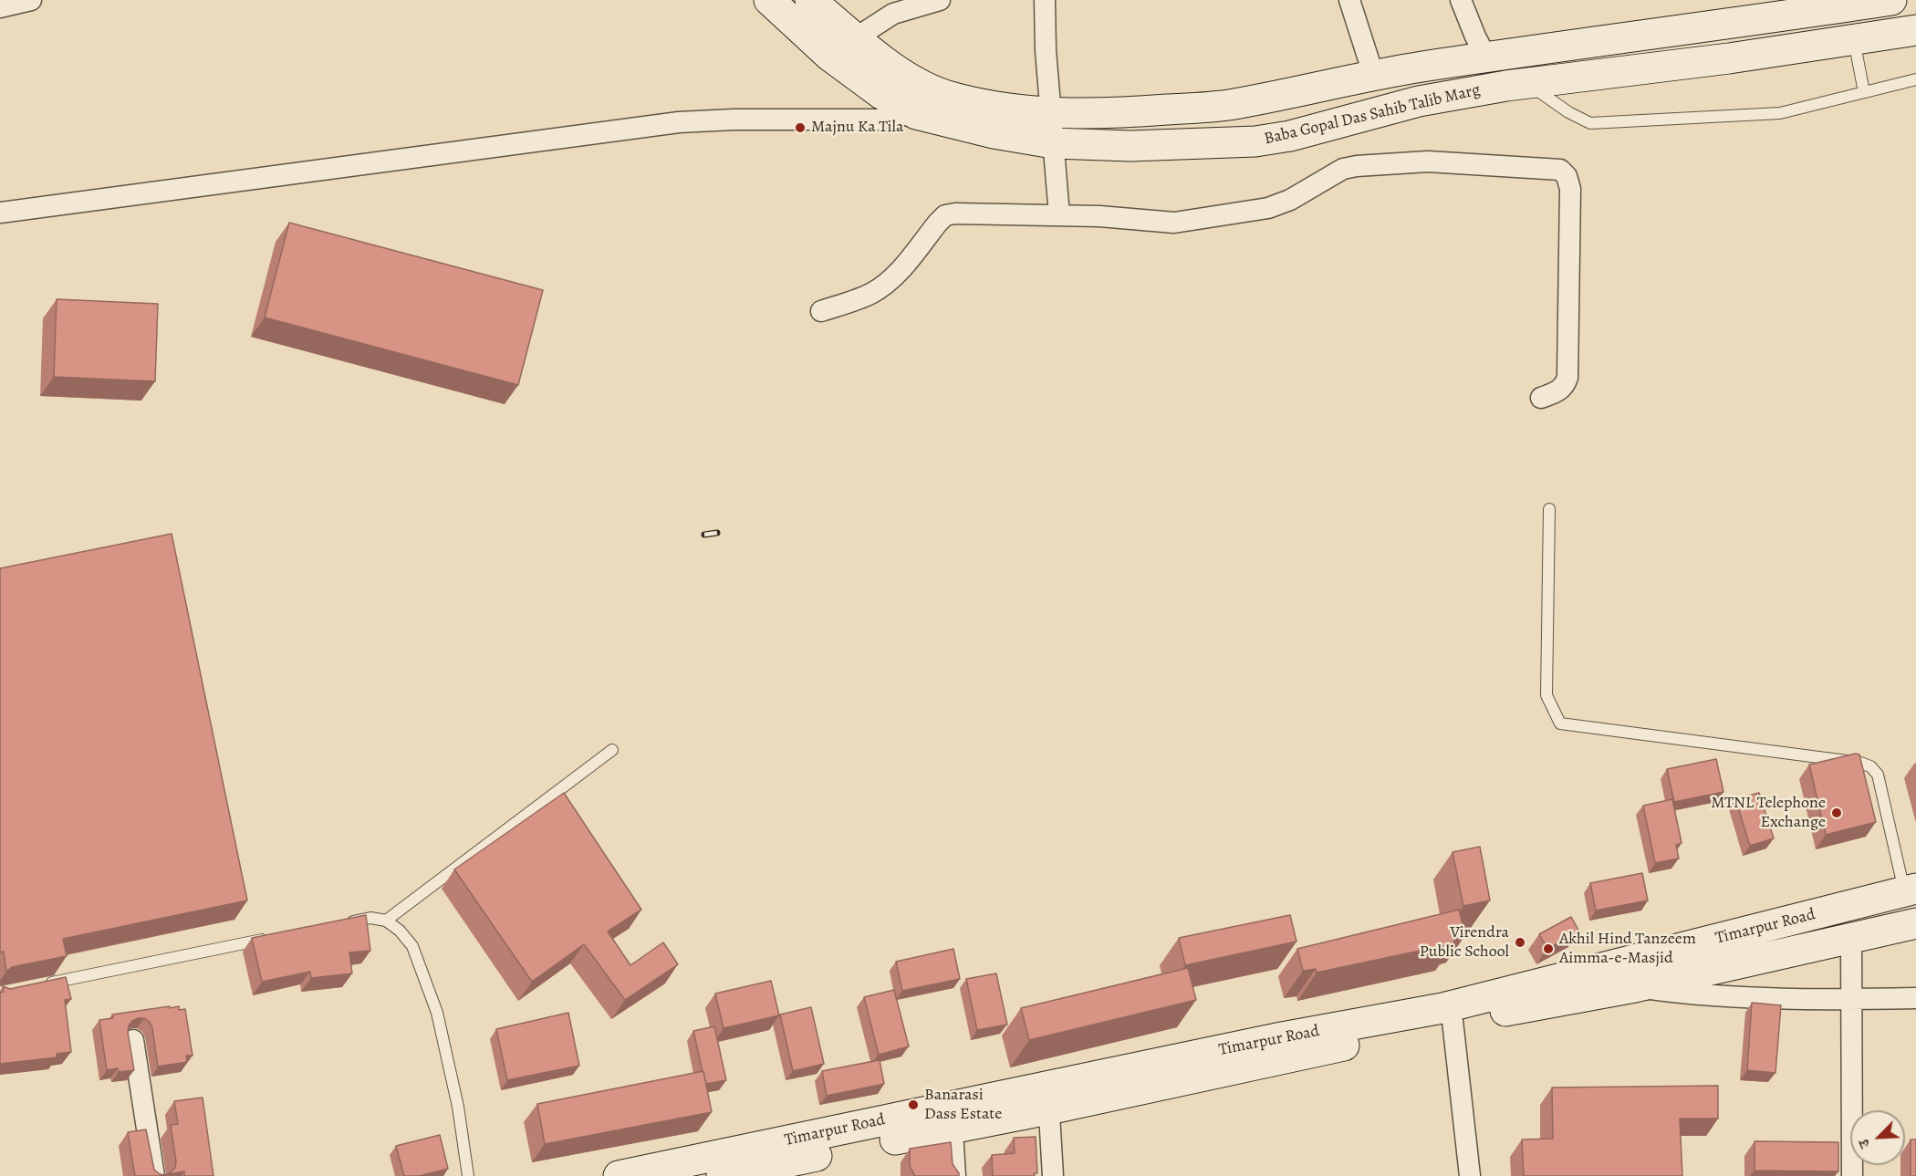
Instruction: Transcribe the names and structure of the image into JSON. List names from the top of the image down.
{
  "streets": {
    "main road": ["Baba Gopal Das Sahib Talib Marg", "Timarpur Road"]
  },
  "places": [
    "Majnu Ka Tila",
    "MTNL Telephone Exchange",
    "Virendra Public School",
    "Akhil Hind Tanzeem Aimma-e-Masjid",
    "Banarasi Dass Estate"
  ],
  "north": "bottom left"
}
